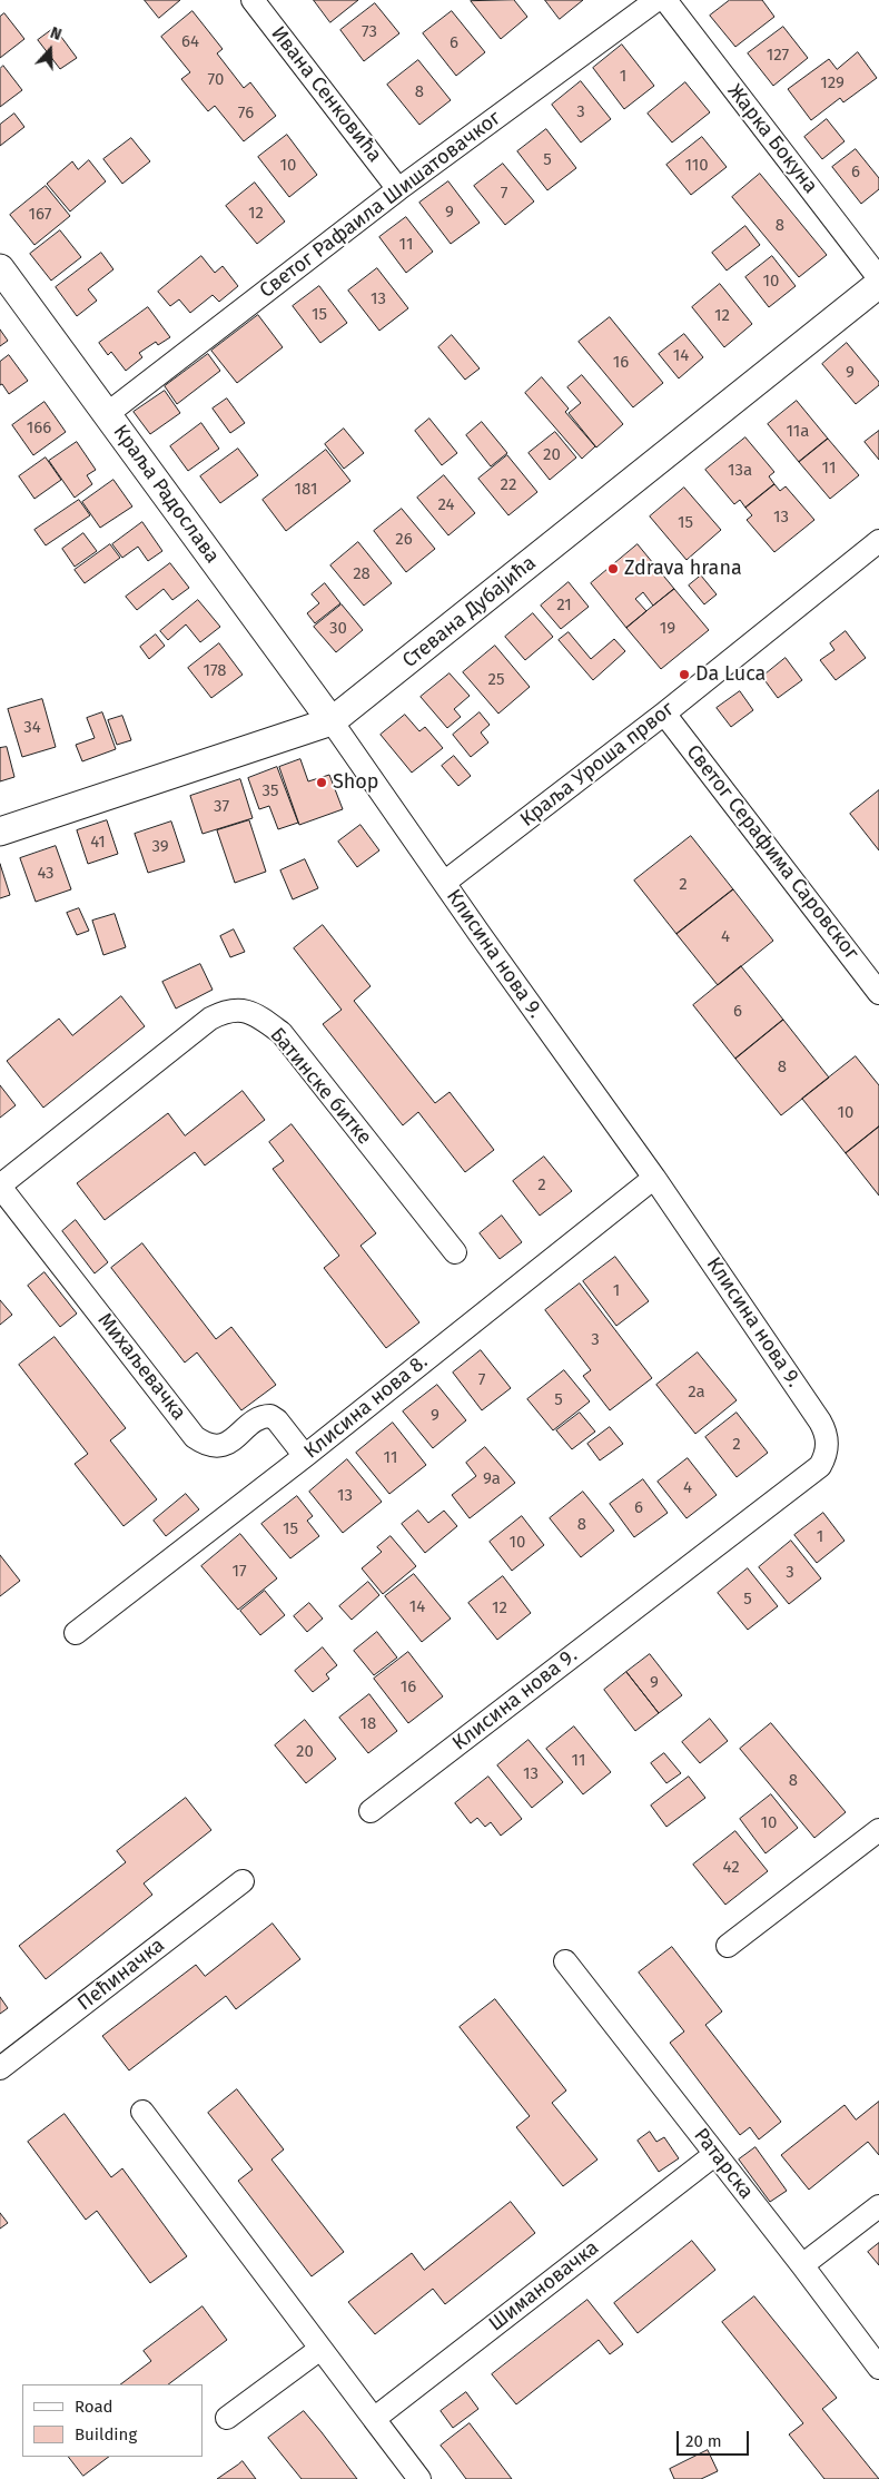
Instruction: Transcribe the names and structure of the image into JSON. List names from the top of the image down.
{
  "streets": {
    "street": [
      "Ивана Сенковића",
      "Жарка Бокуна",
      "Светог Рафаила Шишатовачког",
      "Краља Радослава",
      "Стевана Дубајића",
      "Краља Уроша првог",
      "Светог Серафима Саровског",
      "Клисина нова 9.",
      "Батинске битке",
      "Михаљевачка",
      "Клисина нова 8.",
      "Пећиначка",
      "Ратарска",
      "Шимановачка"
    ]
  },
  "crossings": [
    ["Ивана Сенковића", "Светог Рафаила Шишатовачког"],
    ["Светог Рафаила Шишатовачког", "Краља Радослава"],
    ["Краља Радослава", "Стевана Дубајића"],
    ["Краља Радослава", "Клисина нова 9."],
    ["Стевана Дубајића", "Клисина нова 9."],
    ["Краља Уроша првог", "Светог Серафима Саровског"],
    ["Краља Уроша првог", "Клисина нова 9."],
    ["Клисина нова 9.", "Клисина нова 8."],
    ["Батинске битке", "Михаљевачка"],
    ["Михаљевачка", "Клисина нова 8."],
    ["Ратарска", "Шимановачка"]
  ],
  "places": ["Zdrava hrana", "Da Luca", "Shop"],
  "house_numbers": [
    "73",
    "64",
    "6",
    "127",
    "1",
    "70",
    "129",
    "8",
    "3",
    "76",
    "5",
    "10",
    "110",
    "6",
    "7",
    "9",
    "12",
    "167",
    "8",
    "11",
    "10",
    "13",
    "15",
    "12",
    "14",
    "16",
    "9",
    "166",
    "11a",
    "20",
    "11",
    "13a",
    "22",
    "181",
    "24",
    "13",
    "15",
    "26",
    "28",
    "21",
    "30",
    "19",
    "178",
    "25",
    "34",
    "35",
    "37",
    "41",
    "39",
    "43",
    "2",
    "4",
    "6",
    "8",
    "10",
    "2",
    "1",
    "3",
    "7",
    "2a",
    "5",
    "9",
    "2",
    "11",
    "9a",
    "4",
    "13",
    "6",
    "8",
    "15",
    "1",
    "10",
    "17",
    "3",
    "5",
    "14",
    "12",
    "9",
    "16",
    "18",
    "20",
    "11",
    "13",
    "8",
    "10",
    "42"
  ],
  "legend": ["Road", "Building"],
  "scale_bar": "20 m",
  "north": "top"
}
